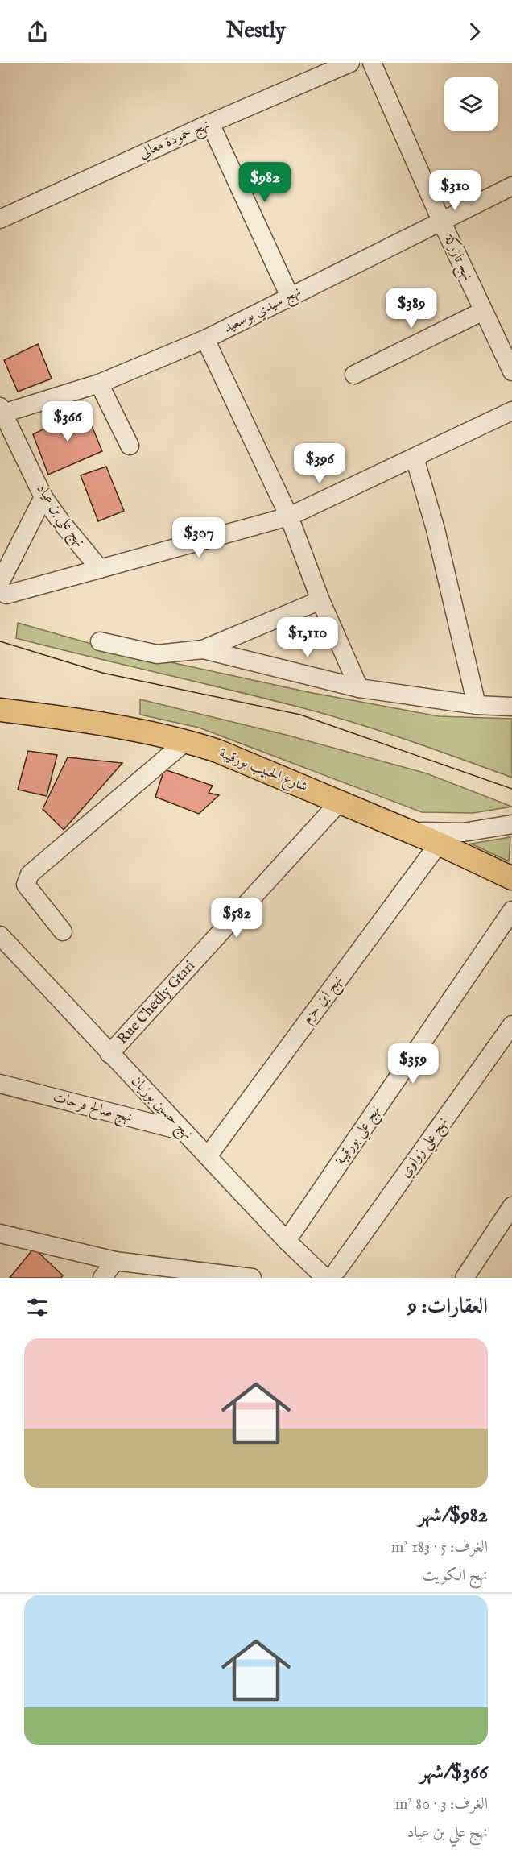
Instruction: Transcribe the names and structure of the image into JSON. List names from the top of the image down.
{
  "streets": {
    "main road": ["شارع الحبيب بورقيبة"],
    "street": [
      "نهج حمودة معالي",
      "نهج تازركة",
      "نهج سيدي بوسعيد",
      "نهج علي بن عياد",
      "نهج ابن حزم",
      "Rue Chedly Gtari",
      "نهج صالح فرحات",
      "نهج حسين بوزيان",
      "نهج علي بورقيبة",
      "نهج علي زواوي"
    ]
  },
  "crossings": [
    ["نهج تازركة", "نهج سيدي بوسعيد"],
    ["نهج سيدي بوسعيد", "نهج علي بن عياد"],
    ["شارع الحبيب بورقيبة", "نهج ابن حزم"],
    ["شارع الحبيب بورقيبة", "Rue Chedly Gtari"],
    ["نهج ابن حزم", "نهج حسين بوزيان"],
    ["Rue Chedly Gtari", "نهج حسين بوزيان"],
    ["نهج صالح فرحات", "نهج حسين بوزيان"],
    ["نهج حسين بوزيان", "نهج علي بورقيبة"],
    ["نهج حسين بوزيان", "نهج علي زواوي"]
  ],
  "page": {
    "header": "Nestly",
    "price": [
      "$982",
      "$310",
      "$389",
      "$366",
      "$396",
      "$307",
      "$1,110",
      "$582",
      "$359"
    ],
    "heading": "العقارات: 9",
    "list": [
      {
        "name": "$982/شهر",
        "note": "الغرف: 5 · 183 m² · نهج الكويت"
      },
      {
        "name": "$366/شهر",
        "note": "الغرف: 3 · 80 m² · نهج علي بن عياد"
      }
    ]
  }
}
